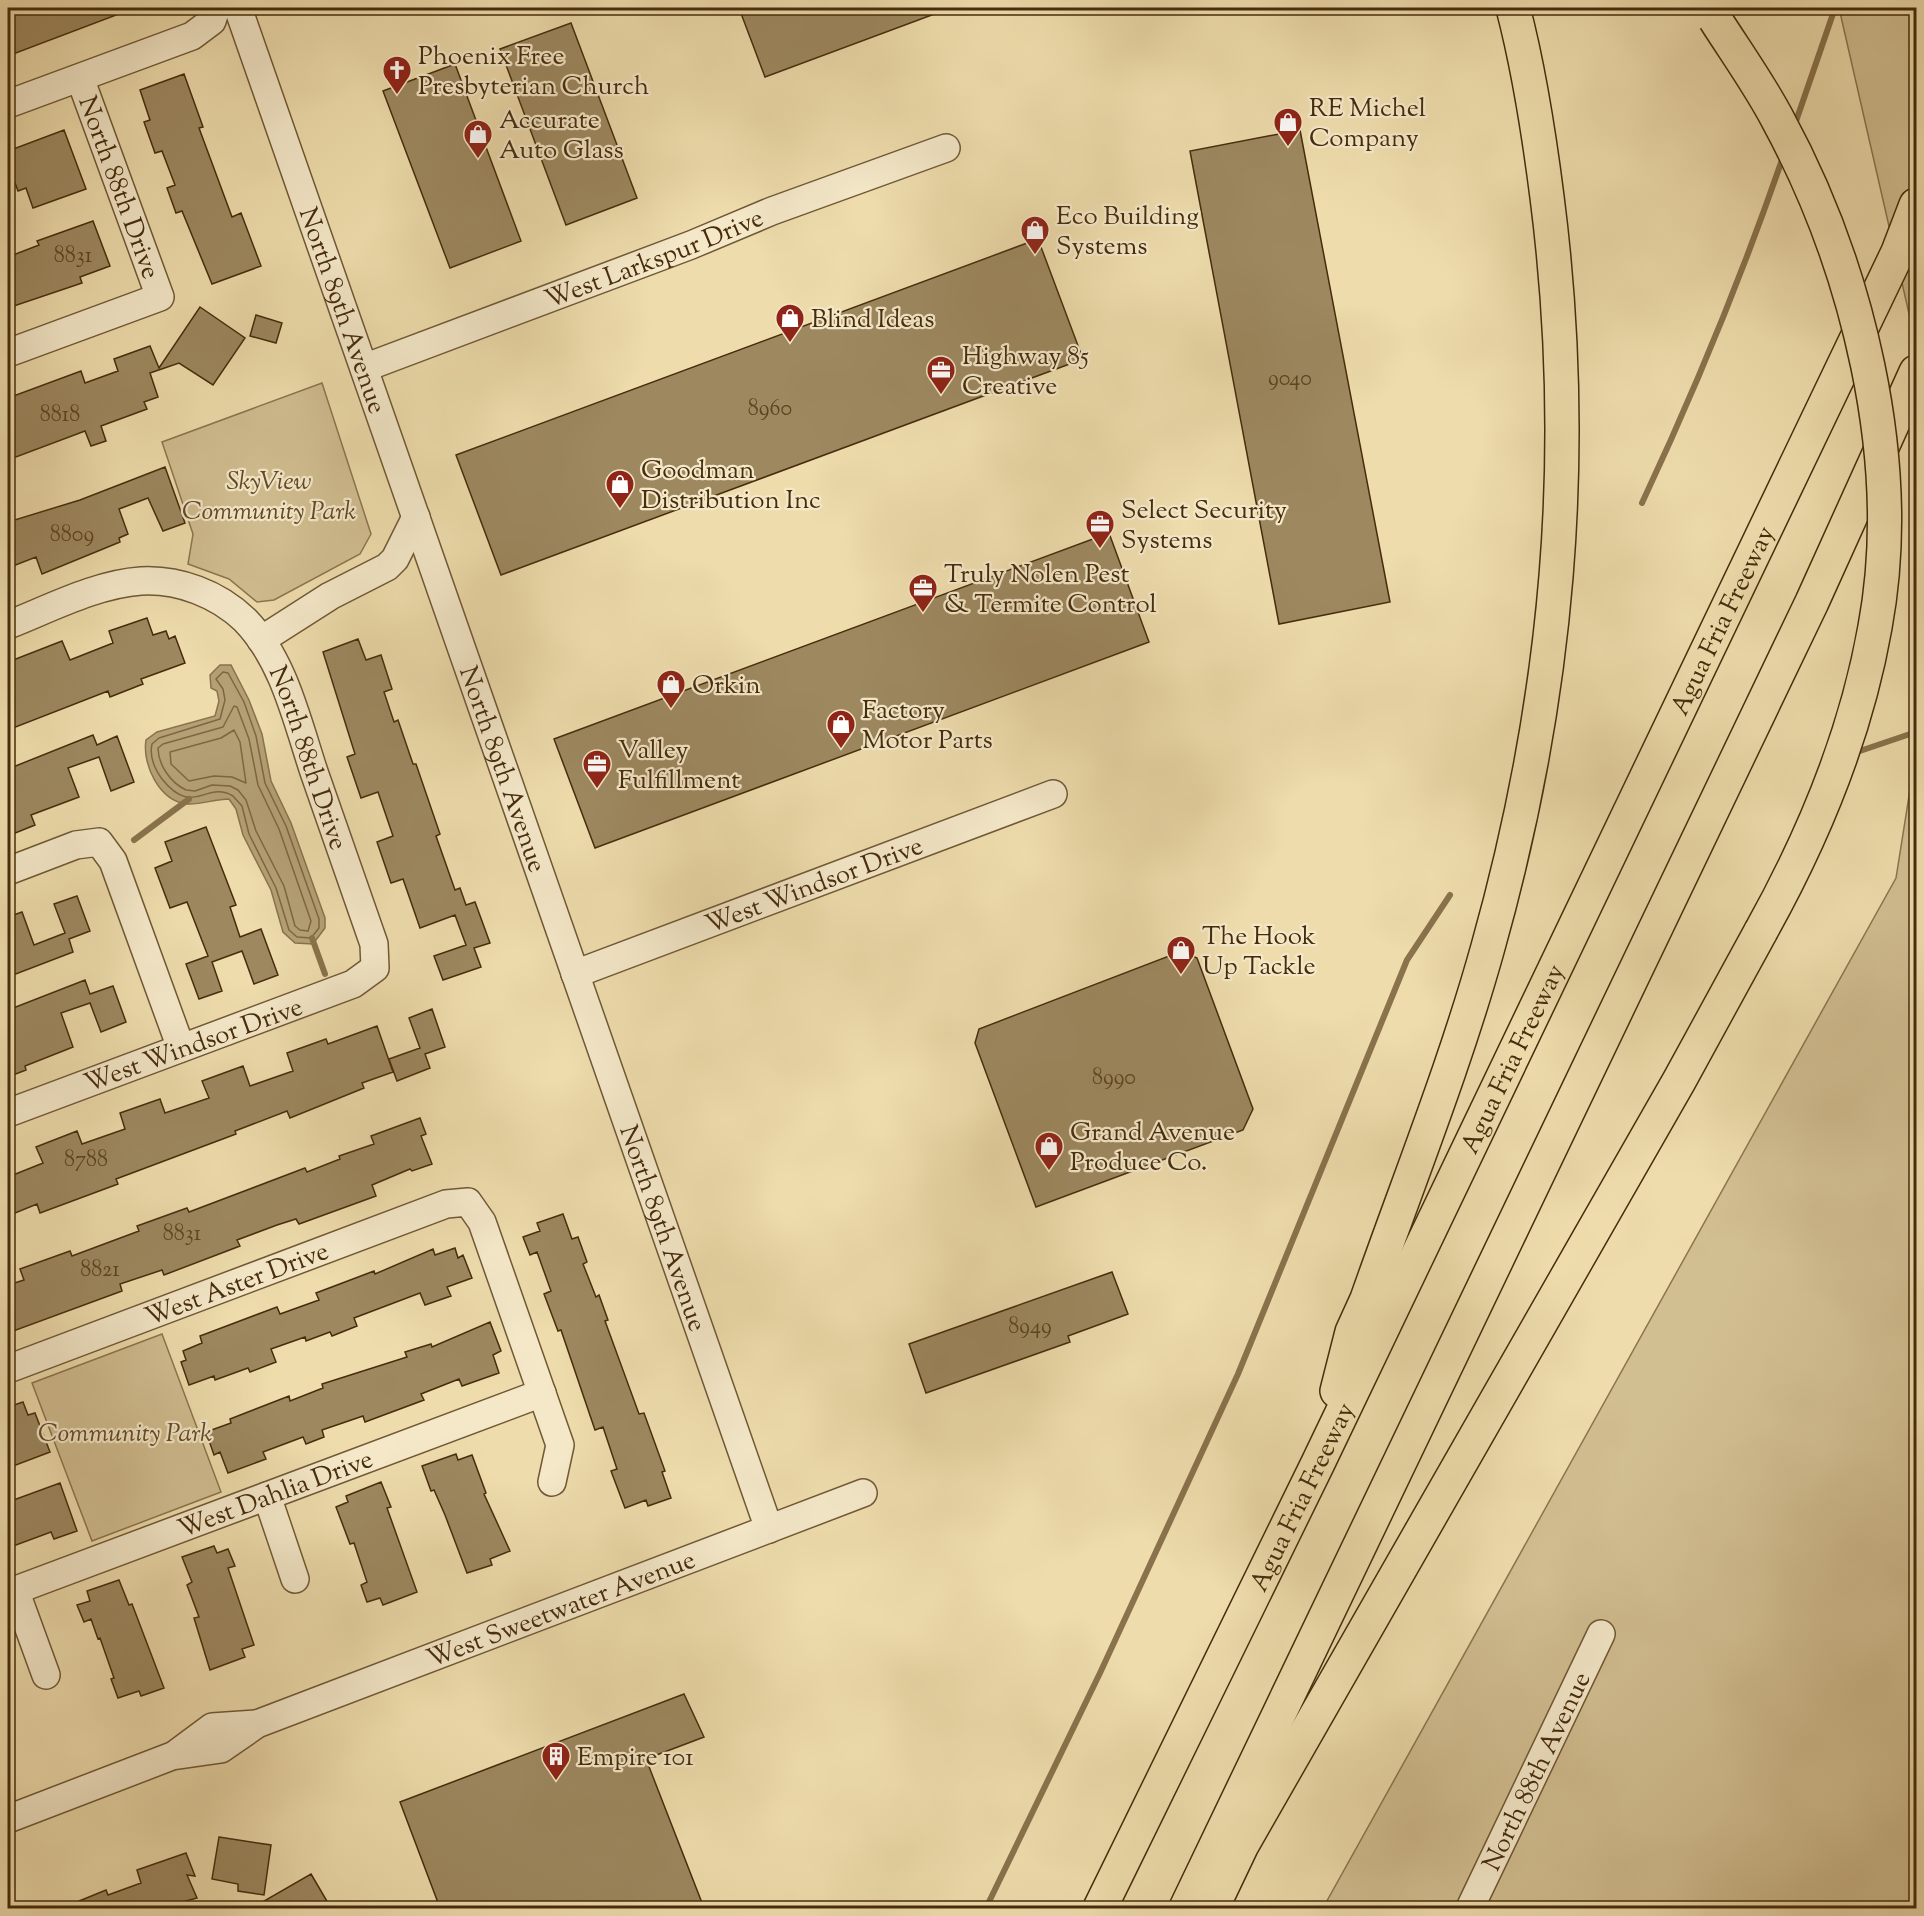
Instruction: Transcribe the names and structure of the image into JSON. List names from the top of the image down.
{
  "streets": {
    "highway": ["Agua Fria Freeway"],
    "street": [
      "North 88th Drive",
      "West Larkspur Drive",
      "North 89th Avenue",
      "West Windsor Drive",
      "West Aster Drive",
      "West Dahlia Drive",
      "West Sweetwater Avenue",
      "North 88th Avenue"
    ]
  },
  "crossings": [
    ["North 88th Drive", "West Windsor Drive"],
    ["West Larkspur Drive", "North 89th Avenue"],
    ["North 89th Avenue", "West Windsor Drive"],
    ["North 89th Avenue", "West Sweetwater Avenue"],
    ["West Aster Drive", "West Dahlia Drive"]
  ],
  "parks": ["SkyView Community Park", "Community Park"],
  "places": {
    "church": ["Phoenix Free Presbyterian Church"],
    "shop": [
      "RE Michel Company",
      "Accurate Auto Glass",
      "Eco Building Systems",
      "Blind Ideas",
      "Goodman Distribution Inc",
      "Orkin",
      "Factory Motor Parts",
      "The Hook Up Tackle",
      "Grand Avenue Produce Co."
    ],
    "office": [
      "Highway 85 Creative",
      "Select Security Systems",
      "Truly Nolen Pest & Termite Control",
      "Valley Fulfillment"
    ],
    "building": ["Empire 101"]
  },
  "house_numbers": [
    "8831",
    "9040",
    "8960",
    "8818",
    "8809",
    "8990",
    "8788",
    "8831",
    "8821",
    "8949"
  ]
}
